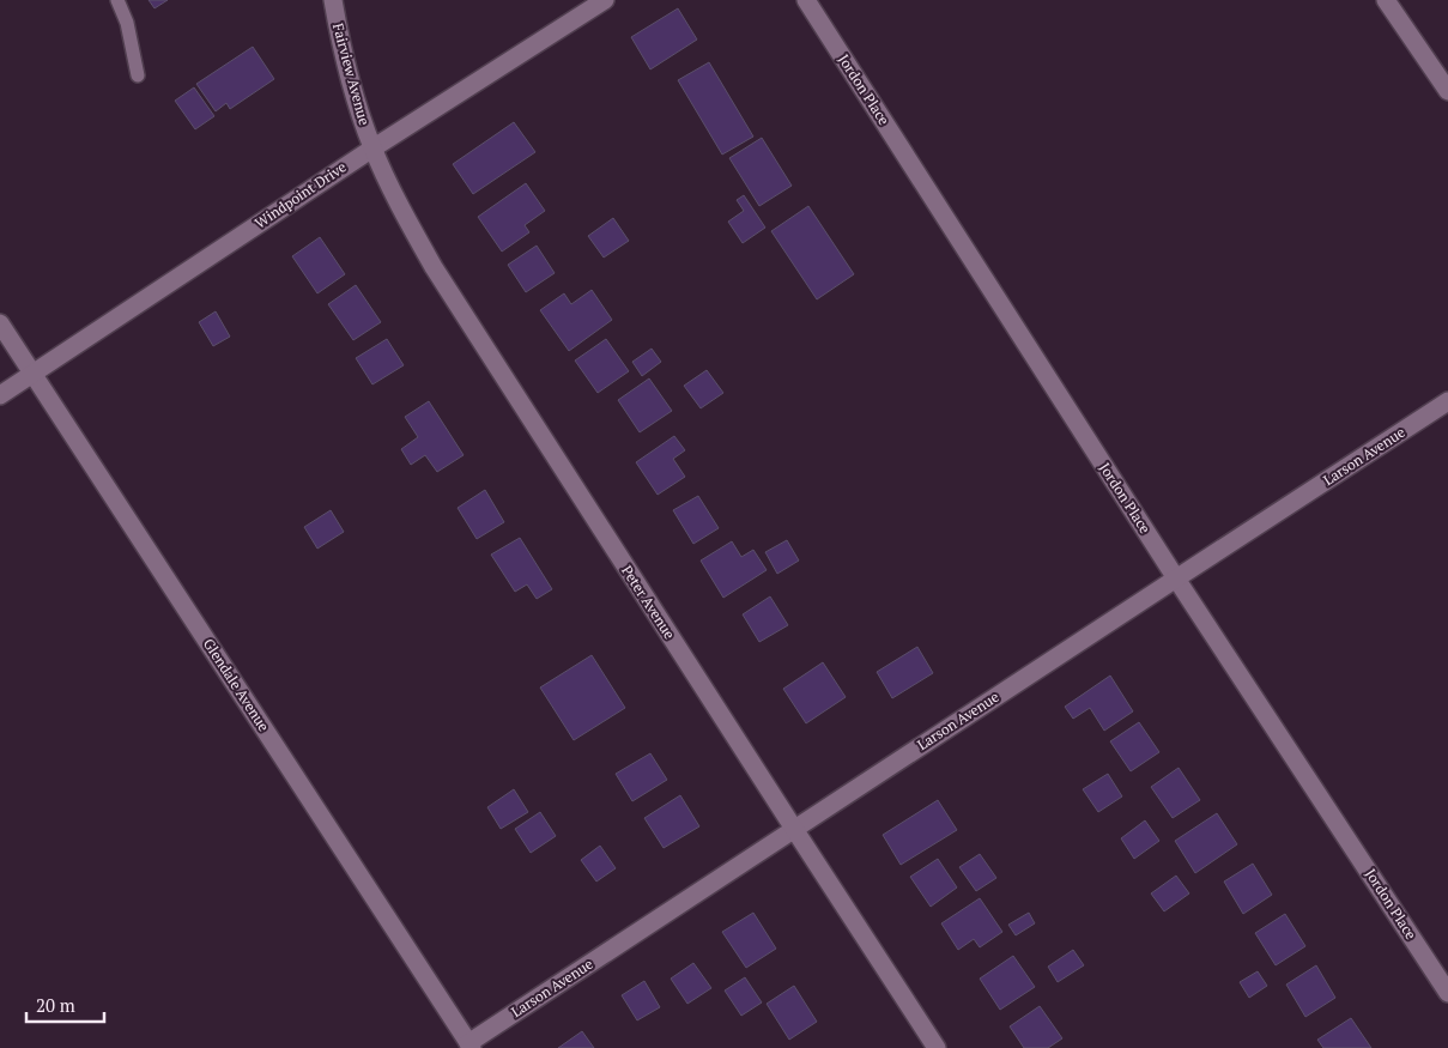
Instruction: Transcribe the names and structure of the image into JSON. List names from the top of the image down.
{
  "streets": {
    "street": [
      "Fairview Avenue",
      "Jordon Place",
      "Windpoint Drive",
      "Larson Avenue",
      "Peter Avenue",
      "Glendale Avenue"
    ]
  },
  "crossings": [
    ["Fairview Avenue", "Windpoint Drive"],
    ["Fairview Avenue", "Peter Avenue"],
    ["Jordon Place", "Larson Avenue"],
    ["Windpoint Drive", "Peter Avenue"],
    ["Windpoint Drive", "Glendale Avenue"],
    ["Larson Avenue", "Peter Avenue"],
    ["Larson Avenue", "Glendale Avenue"]
  ],
  "scale_bar": "20 m"
}
